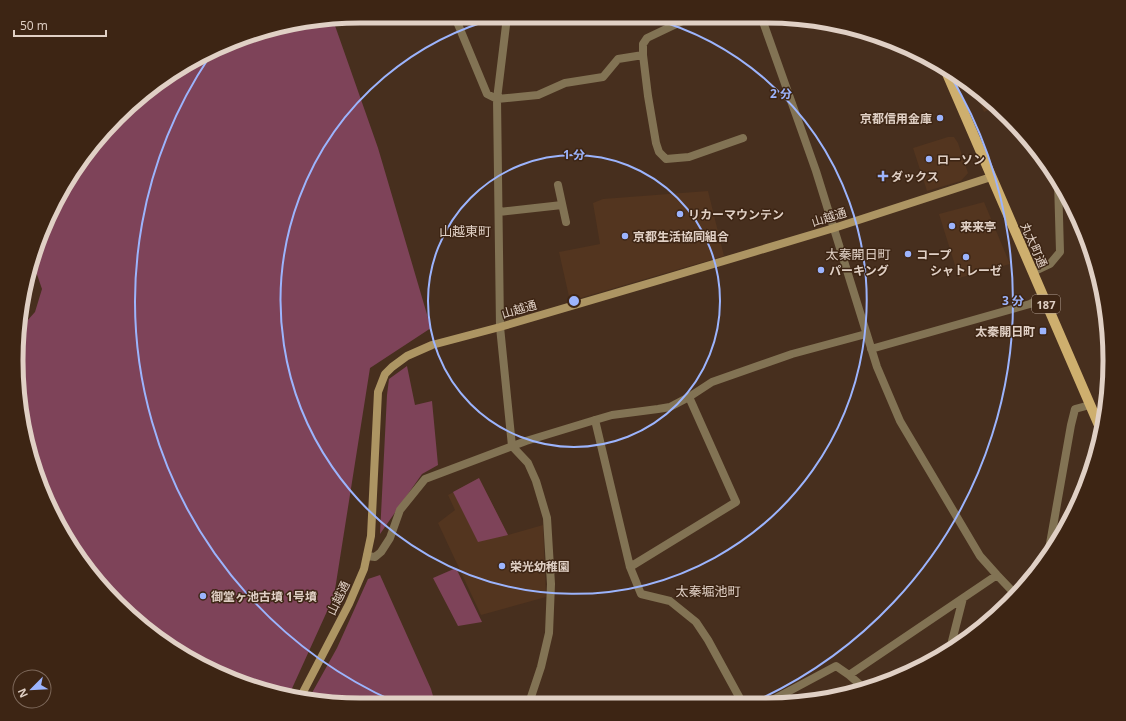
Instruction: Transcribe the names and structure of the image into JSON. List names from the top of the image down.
{
  "streets": {
    "main road": ["丸太町通", "187"],
    "street": ["山越通"]
  },
  "crossings": [
    ["山越通", "丸太町通"]
  ],
  "districts": ["山越東町", "太秦開日町", "太秦堀池町"],
  "places": {
    "other": [
      "京都信用金庫",
      "ローソン",
      "リカーマウンテン",
      "来来亭",
      "京都生活協同組合",
      "コープ",
      "シャトレーゼ",
      "パーキング",
      "栄光幼稚園",
      "御堂ヶ池古墳 1号墳"
    ],
    "health": ["ダックス"],
    "transit": ["太秦開日町"]
  },
  "scale_bar": "50 m",
  "north": "bottom left",
  "rings": ["2 分", "1 分", "3 分"]
}
